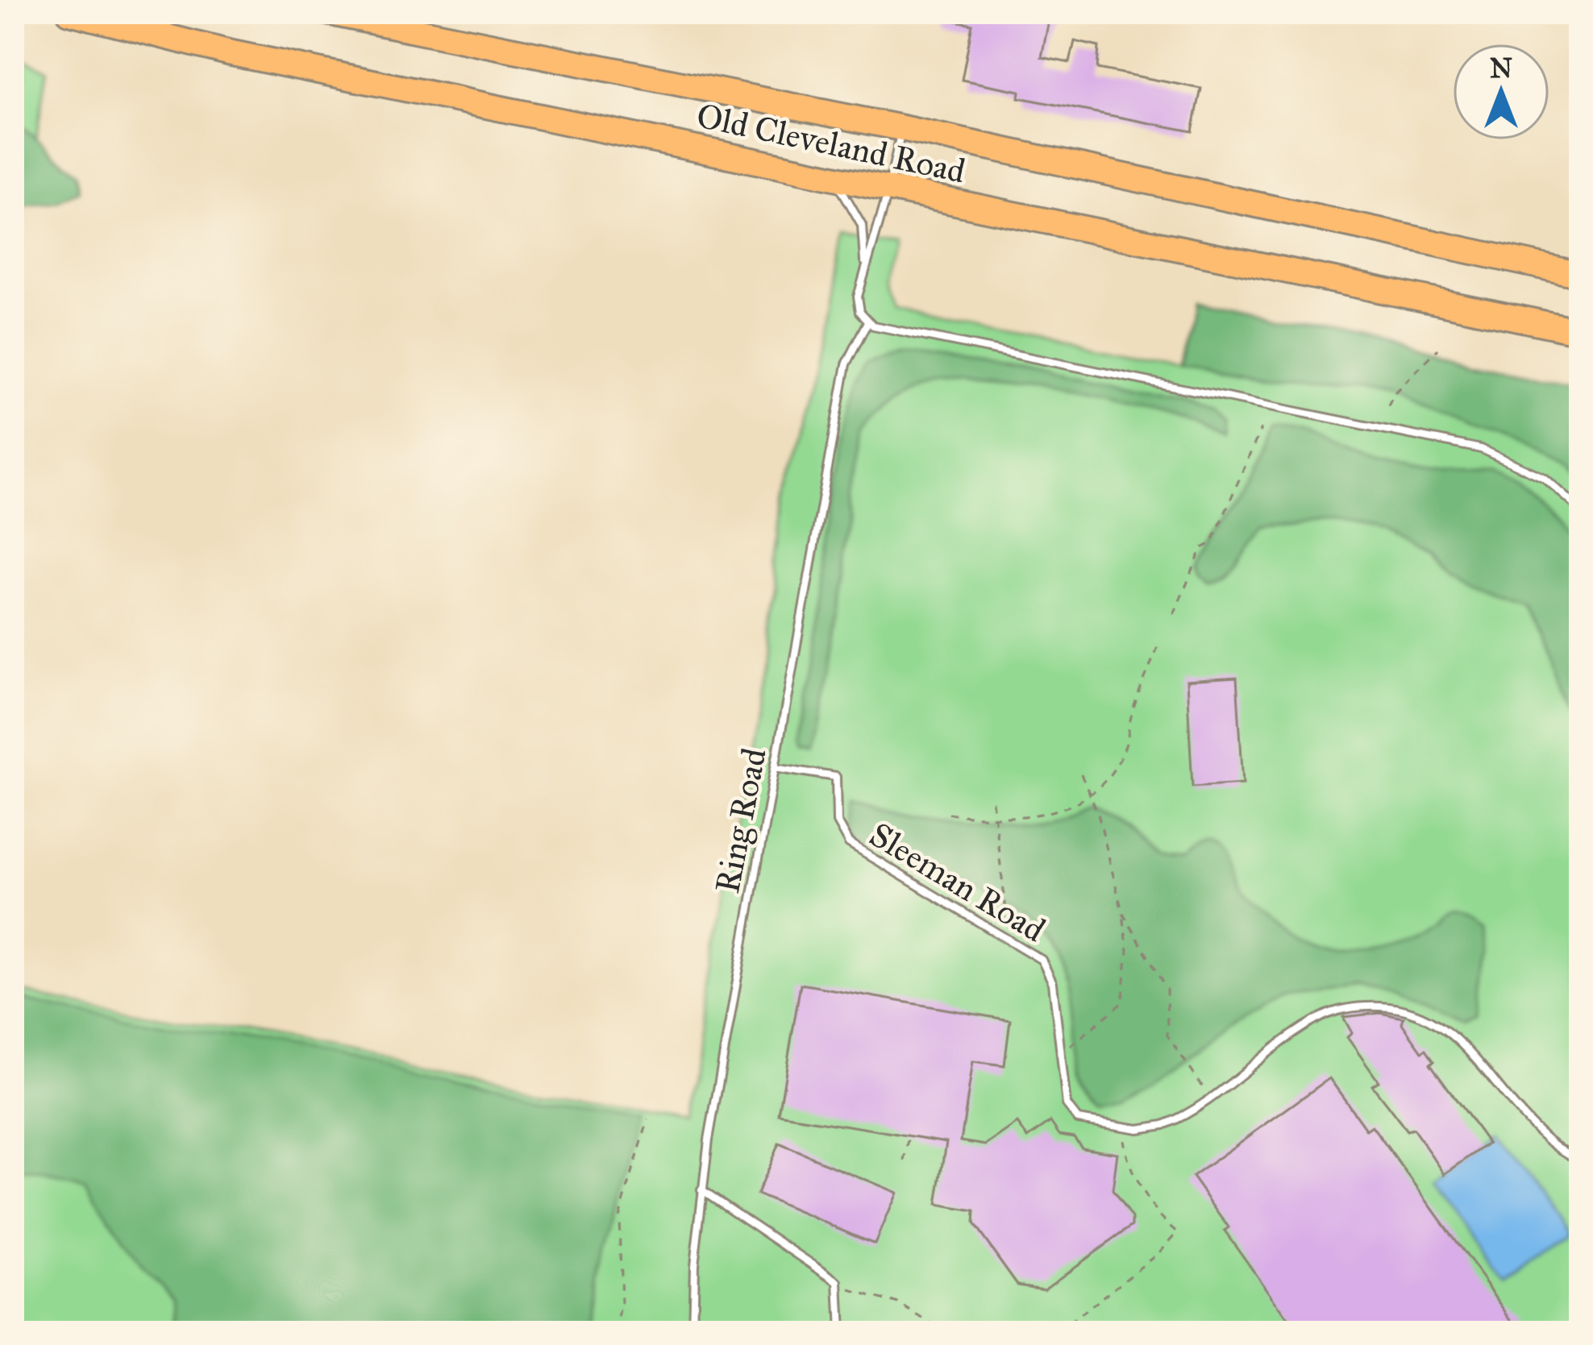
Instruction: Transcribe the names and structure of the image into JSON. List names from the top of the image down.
{
  "streets": {
    "highway": ["Old Cleveland Road"],
    "lane": ["Ring Road", "Sleeman Road"]
  },
  "crossings": [
    ["Ring Road", "Sleeman Road"]
  ],
  "north": "top"
}
